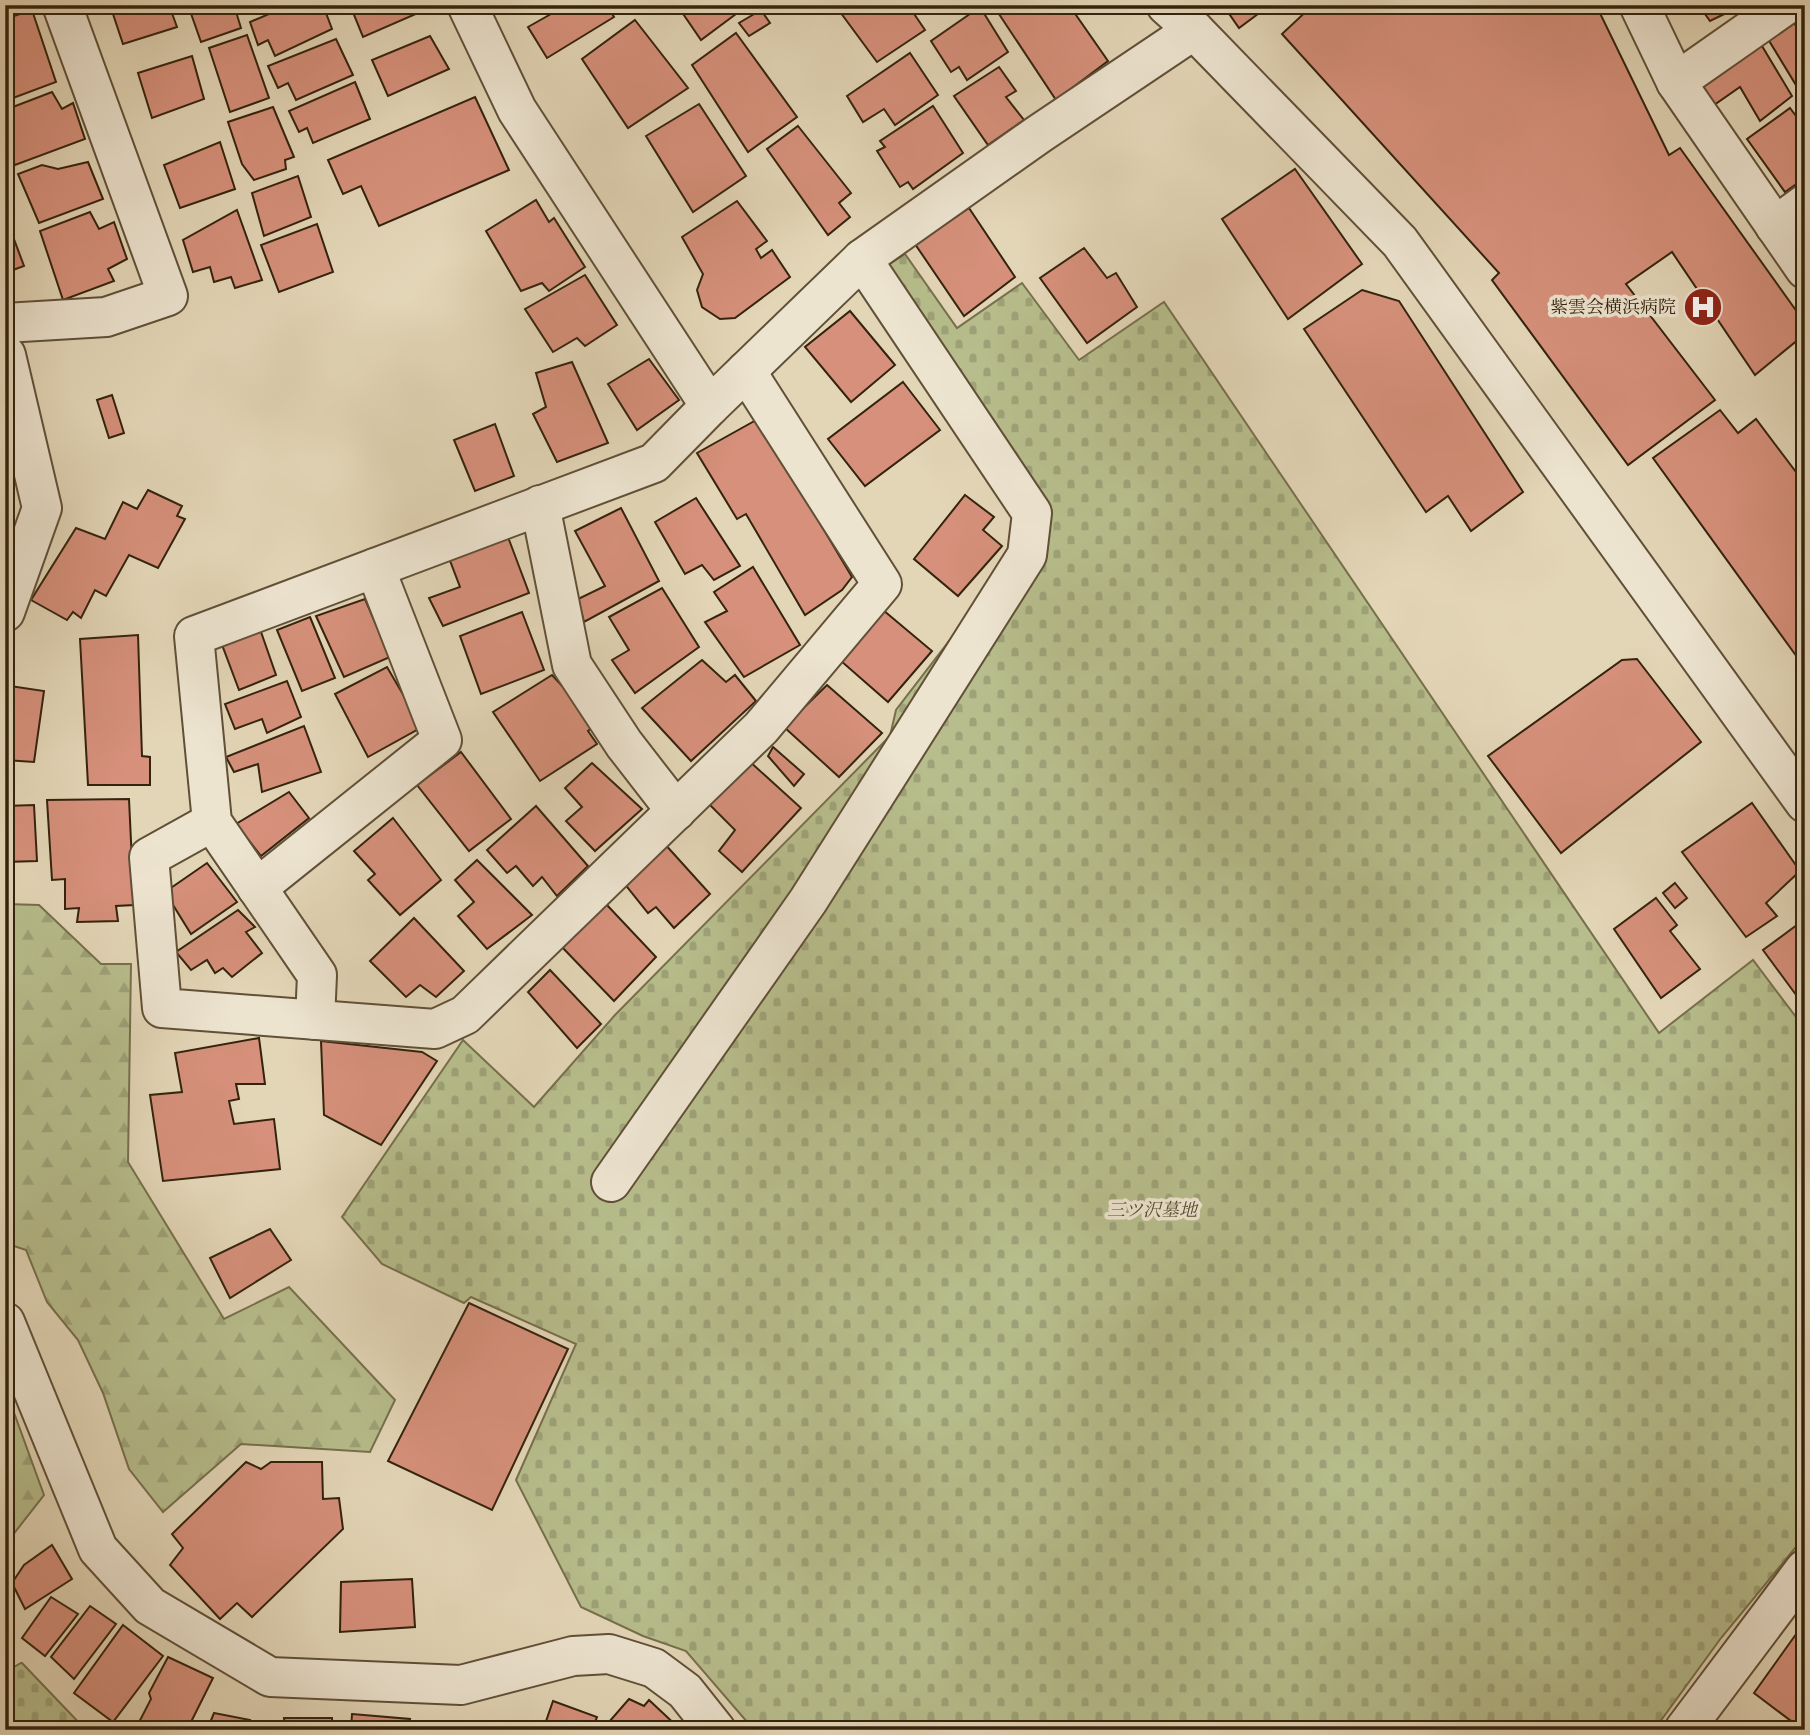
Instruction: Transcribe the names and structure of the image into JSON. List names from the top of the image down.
{
  "parks": ["三ツ沢墓地"],
  "places": {
    "hospital": ["紫雲会横浜病院"]
  }
}
